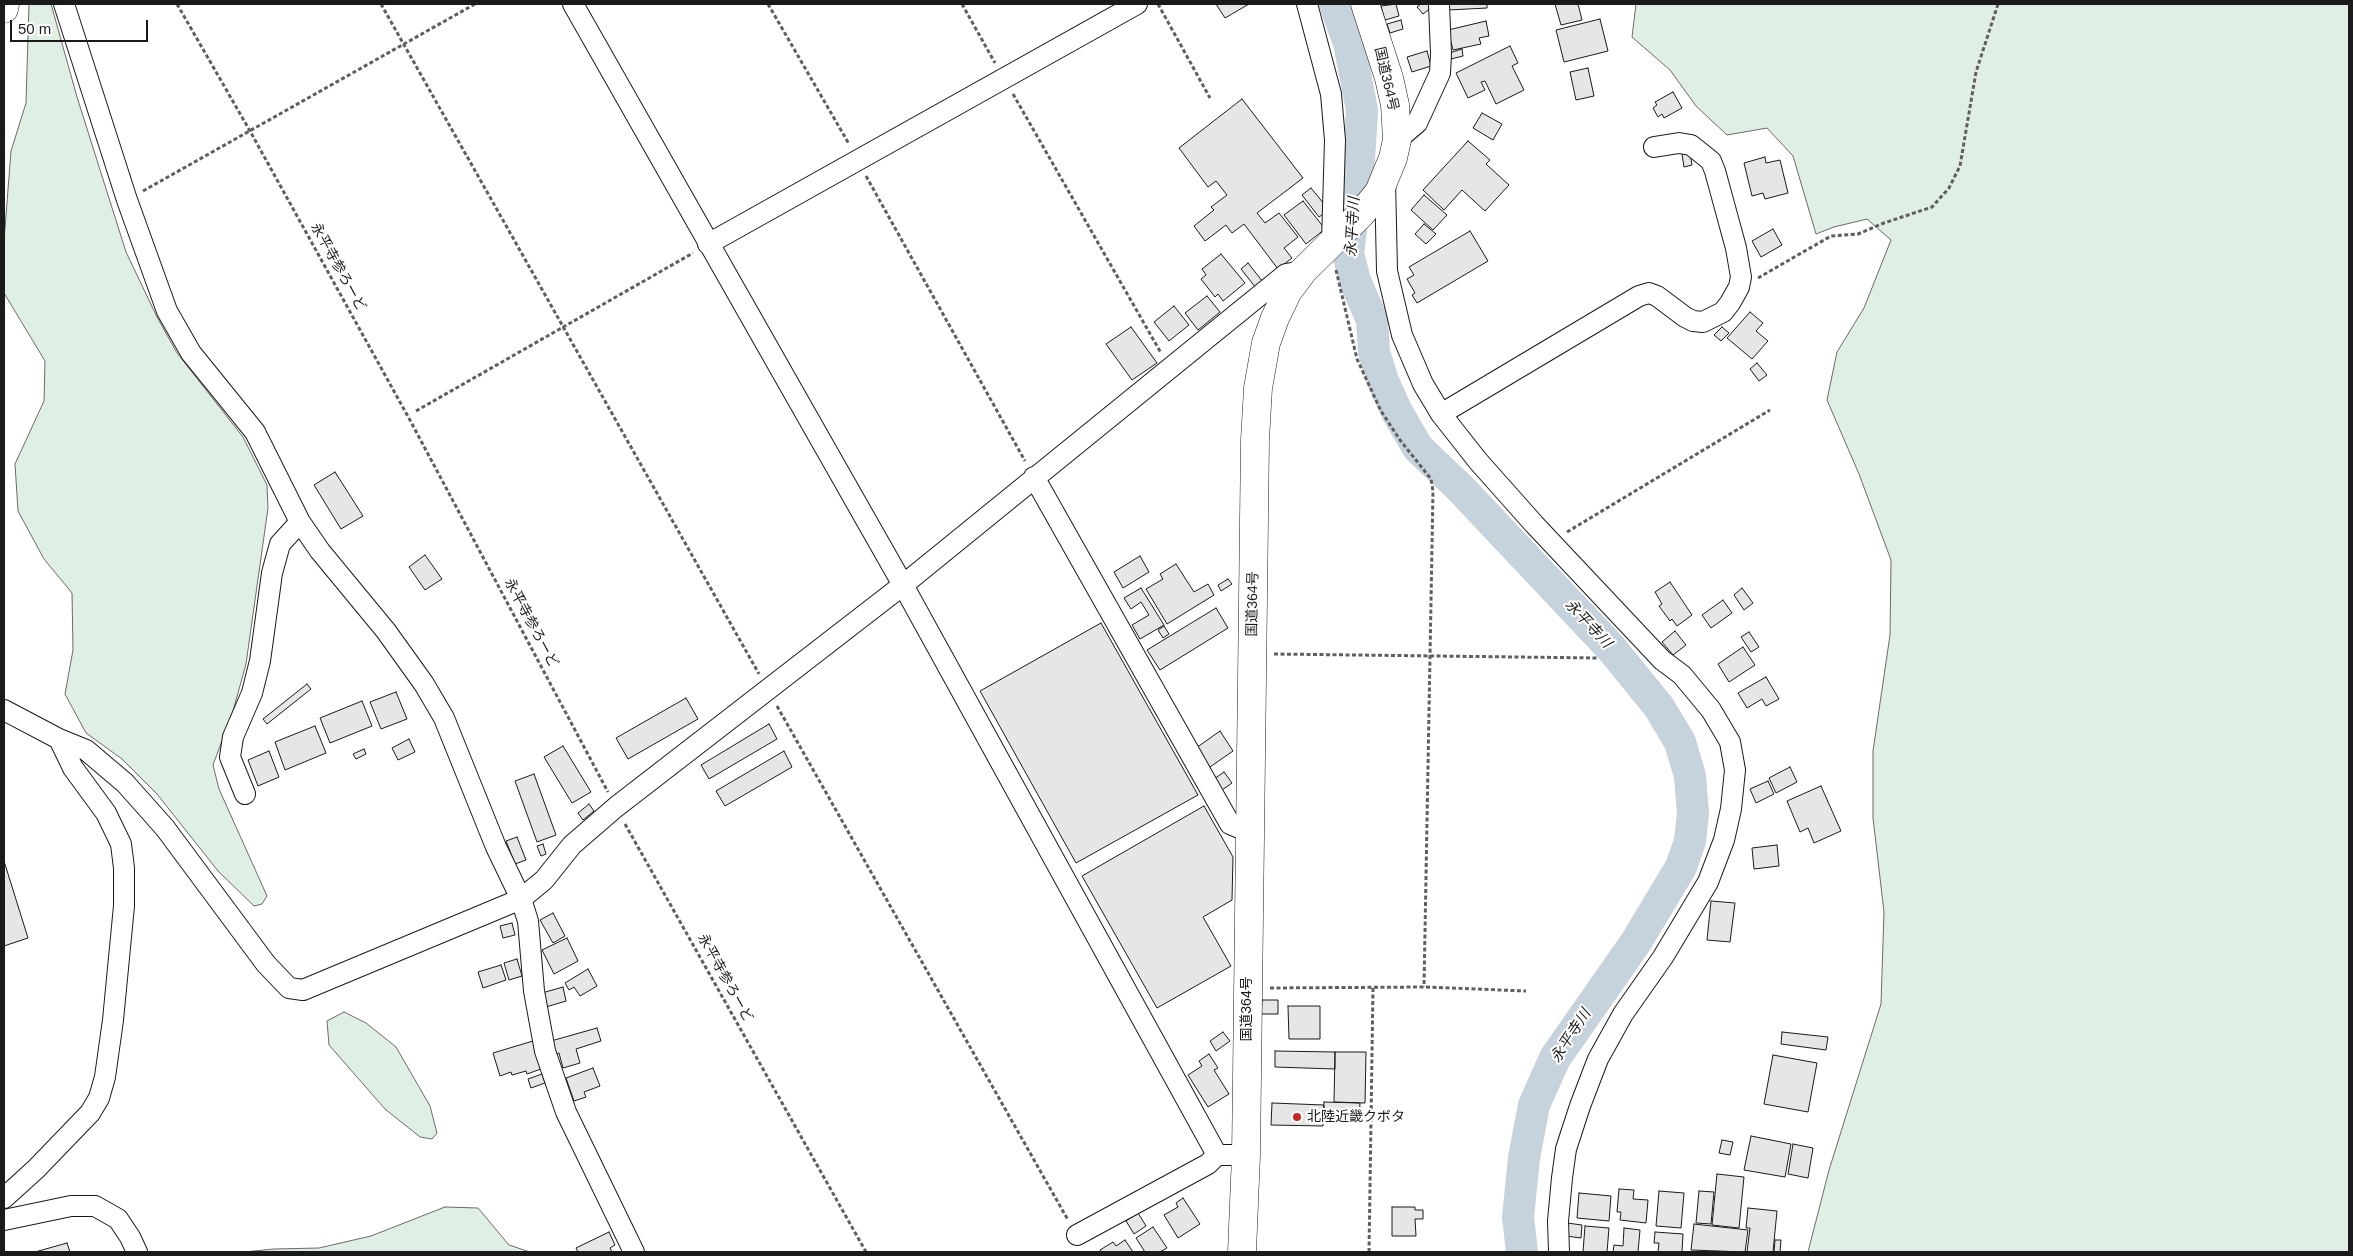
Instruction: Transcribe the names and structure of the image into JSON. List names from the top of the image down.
{
  "streets": {
    "highway": ["国道364号"],
    "path": ["永平寺参ろーど"]
  },
  "water": ["永平寺川"],
  "places": ["北陸近畿クボタ"],
  "scale_bar": "50 m"
}
